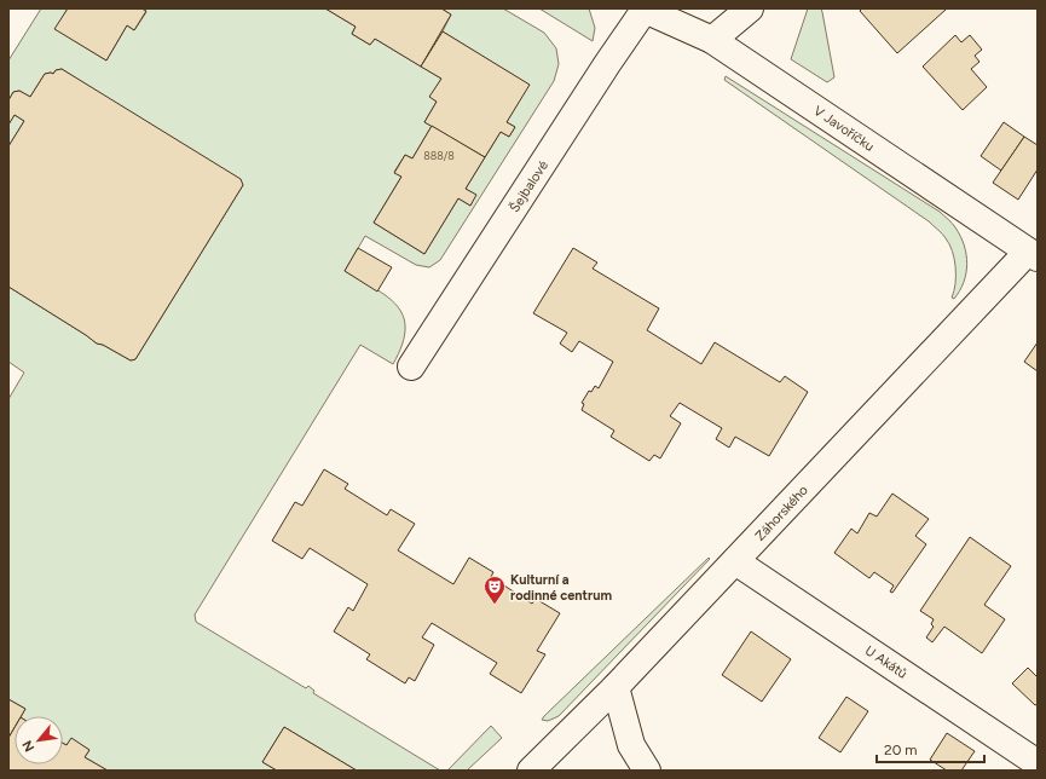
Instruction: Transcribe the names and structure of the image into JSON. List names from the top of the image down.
{
  "streets": {
    "street": [
      "V Javoříčku",
      "Šejbalové",
      "Záhorského",
      "U Akátů"
    ]
  },
  "crossings": [
    ["V Javoříčku", "Šejbalové"],
    ["V Javoříčku", "Záhorského"],
    ["Záhorského", "U Akátů"]
  ],
  "places": {
    "theatre": ["Kulturní a rodinné centrum"]
  },
  "house_numbers": ["888/8"],
  "scale_bar": "20 m",
  "north": "bottom left"
}
